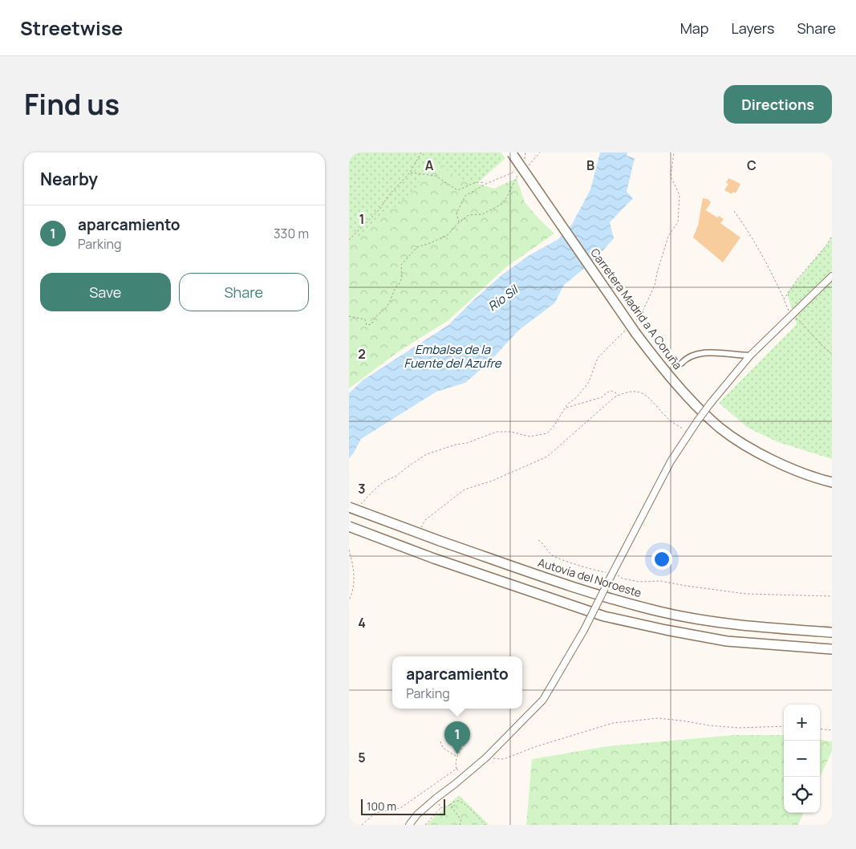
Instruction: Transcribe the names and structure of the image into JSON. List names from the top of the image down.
{
  "streets": {
    "highway": ["Carretera Madrid a A Coruña", "Autovía del Noroeste"]
  },
  "water": ["Río Sil", "Embalse de la Fuente del Azufre"],
  "scale_bar": "100 m",
  "page": {
    "header": "Streetwise",
    "nav": ["Map", "Layers", "Share"],
    "title": "Find us",
    "buttons": [
      "Directions",
      ["Save", "Share"]
    ],
    "heading": "Nearby",
    "list": [
      {
        "mark": "1",
        "name": "aparcamiento",
        "note": "Parking",
        "value": "330 m"
      }
    ],
    "popup": ["aparcamiento", "Parking"],
    "map_buttons": ["+", "−"],
    "pins": "1",
    "scale": "100 m"
  },
  "grid": {
    "columns": ["A", "B", "C"],
    "rows": [
      "1",
      "2",
      "3",
      "4",
      "5"
    ]
  }
}
